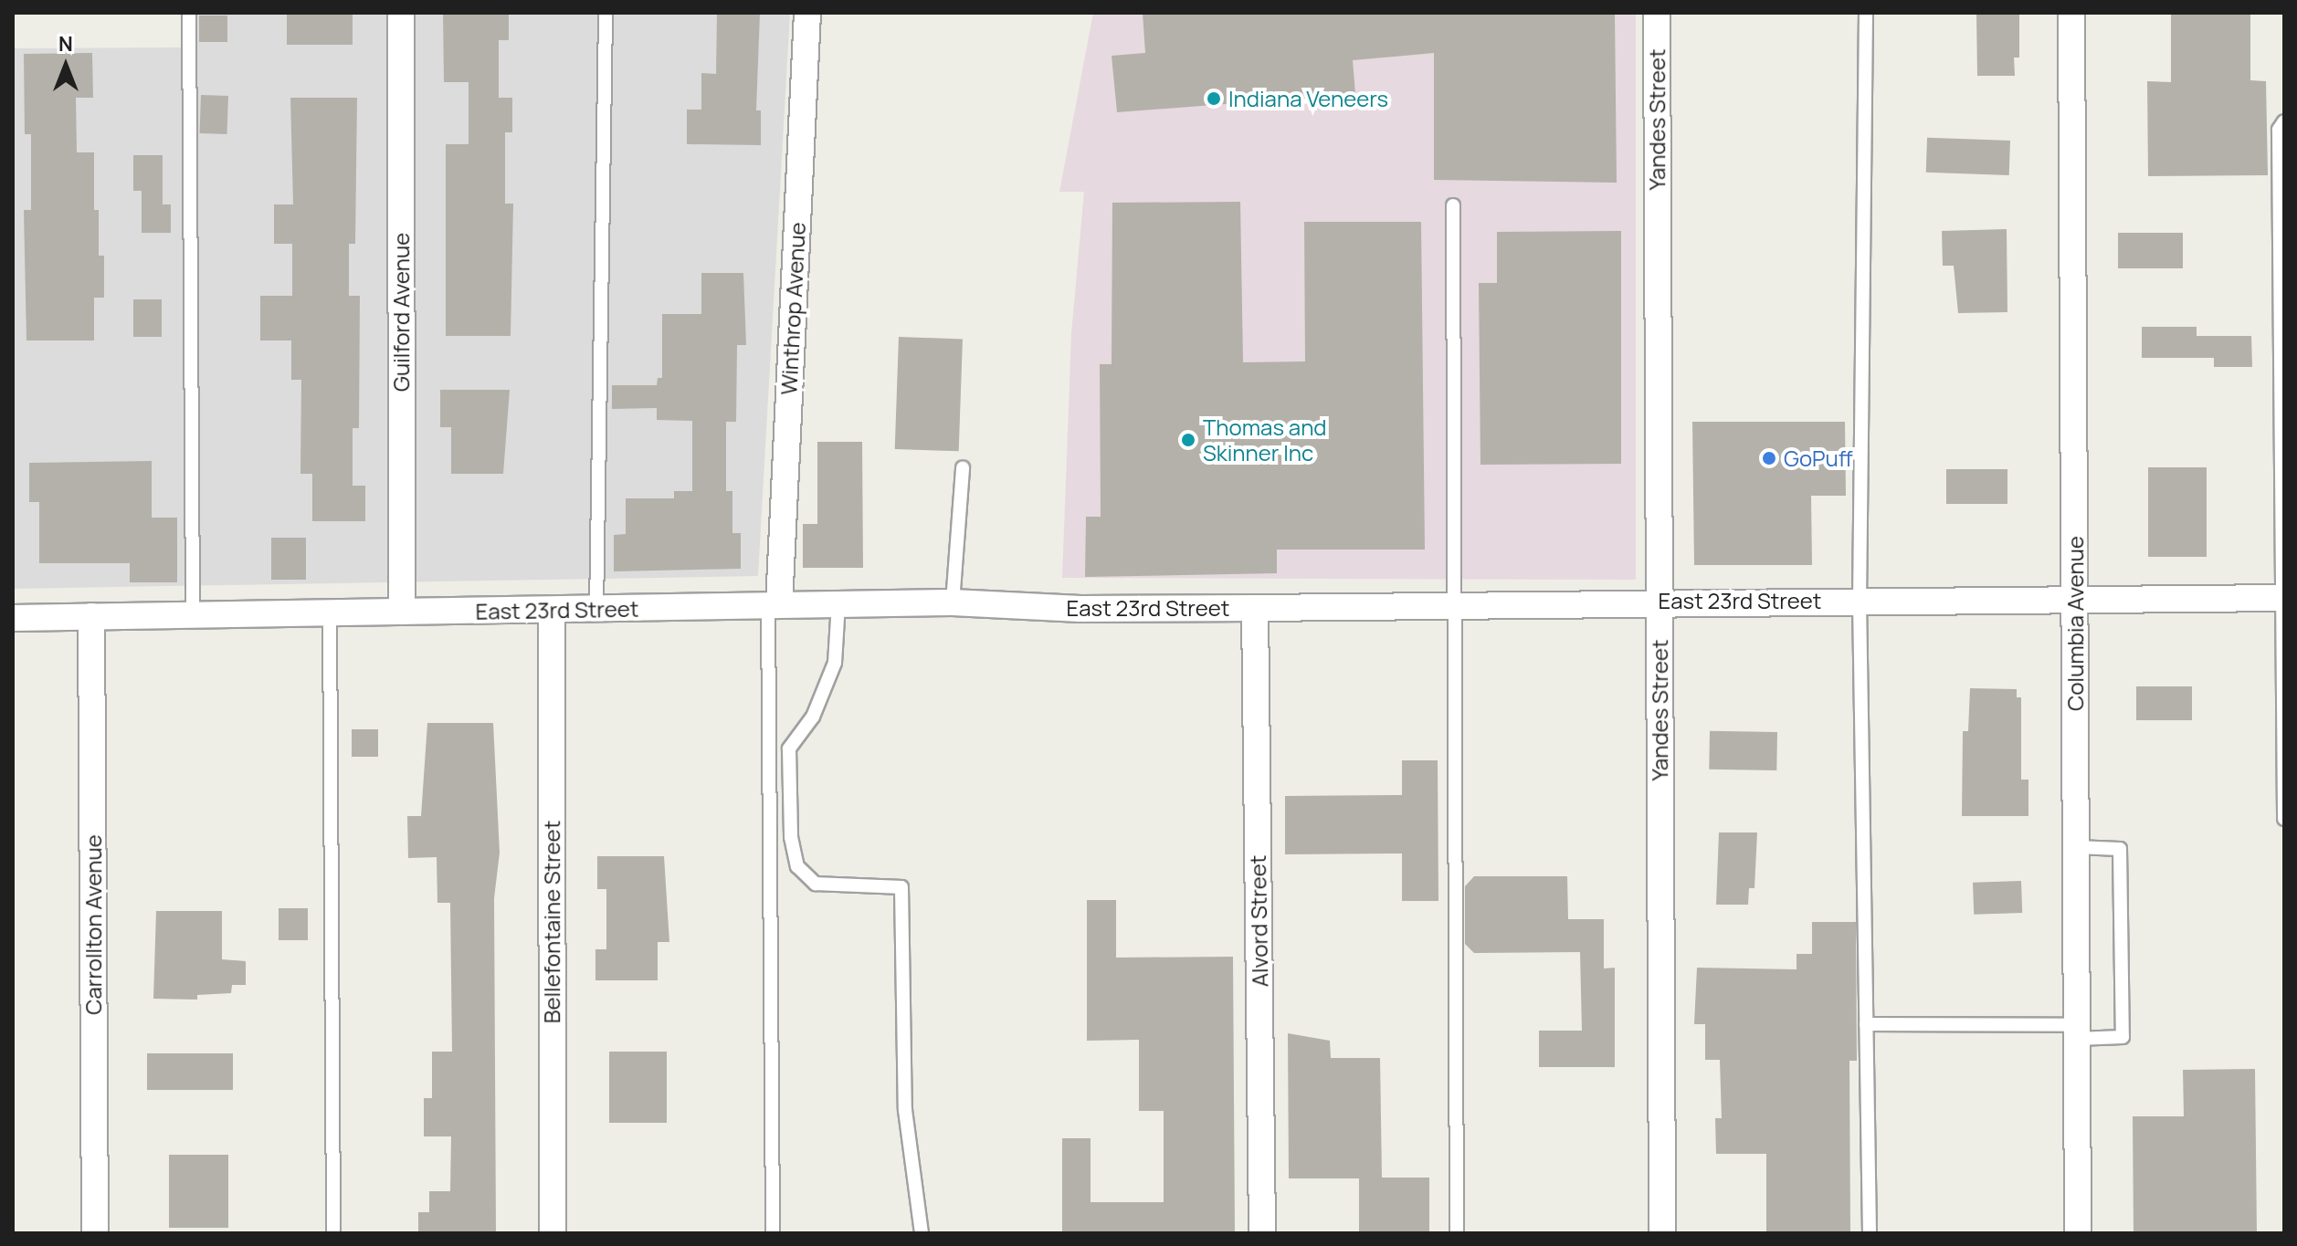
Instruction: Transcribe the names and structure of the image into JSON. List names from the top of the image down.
{
  "streets": {
    "street": [
      "Yandes Street",
      "Winthrop Avenue",
      "Guilford Avenue",
      "East 23rd Street",
      "Columbia Avenue",
      "Alvord Street",
      "Bellefontaine Street",
      "Carrollton Avenue"
    ]
  },
  "crossings": [
    ["Yandes Street", "East 23rd Street"],
    ["Winthrop Avenue", "East 23rd Street"],
    ["Guilford Avenue", "East 23rd Street"],
    ["East 23rd Street", "Columbia Avenue"],
    ["East 23rd Street", "Alvord Street"],
    ["East 23rd Street", "Bellefontaine Street"],
    ["East 23rd Street", "Carrollton Avenue"]
  ],
  "places": ["Indiana Veneers", "Thomas and Skinner Inc", "GoPuff"],
  "north": "top"
}
